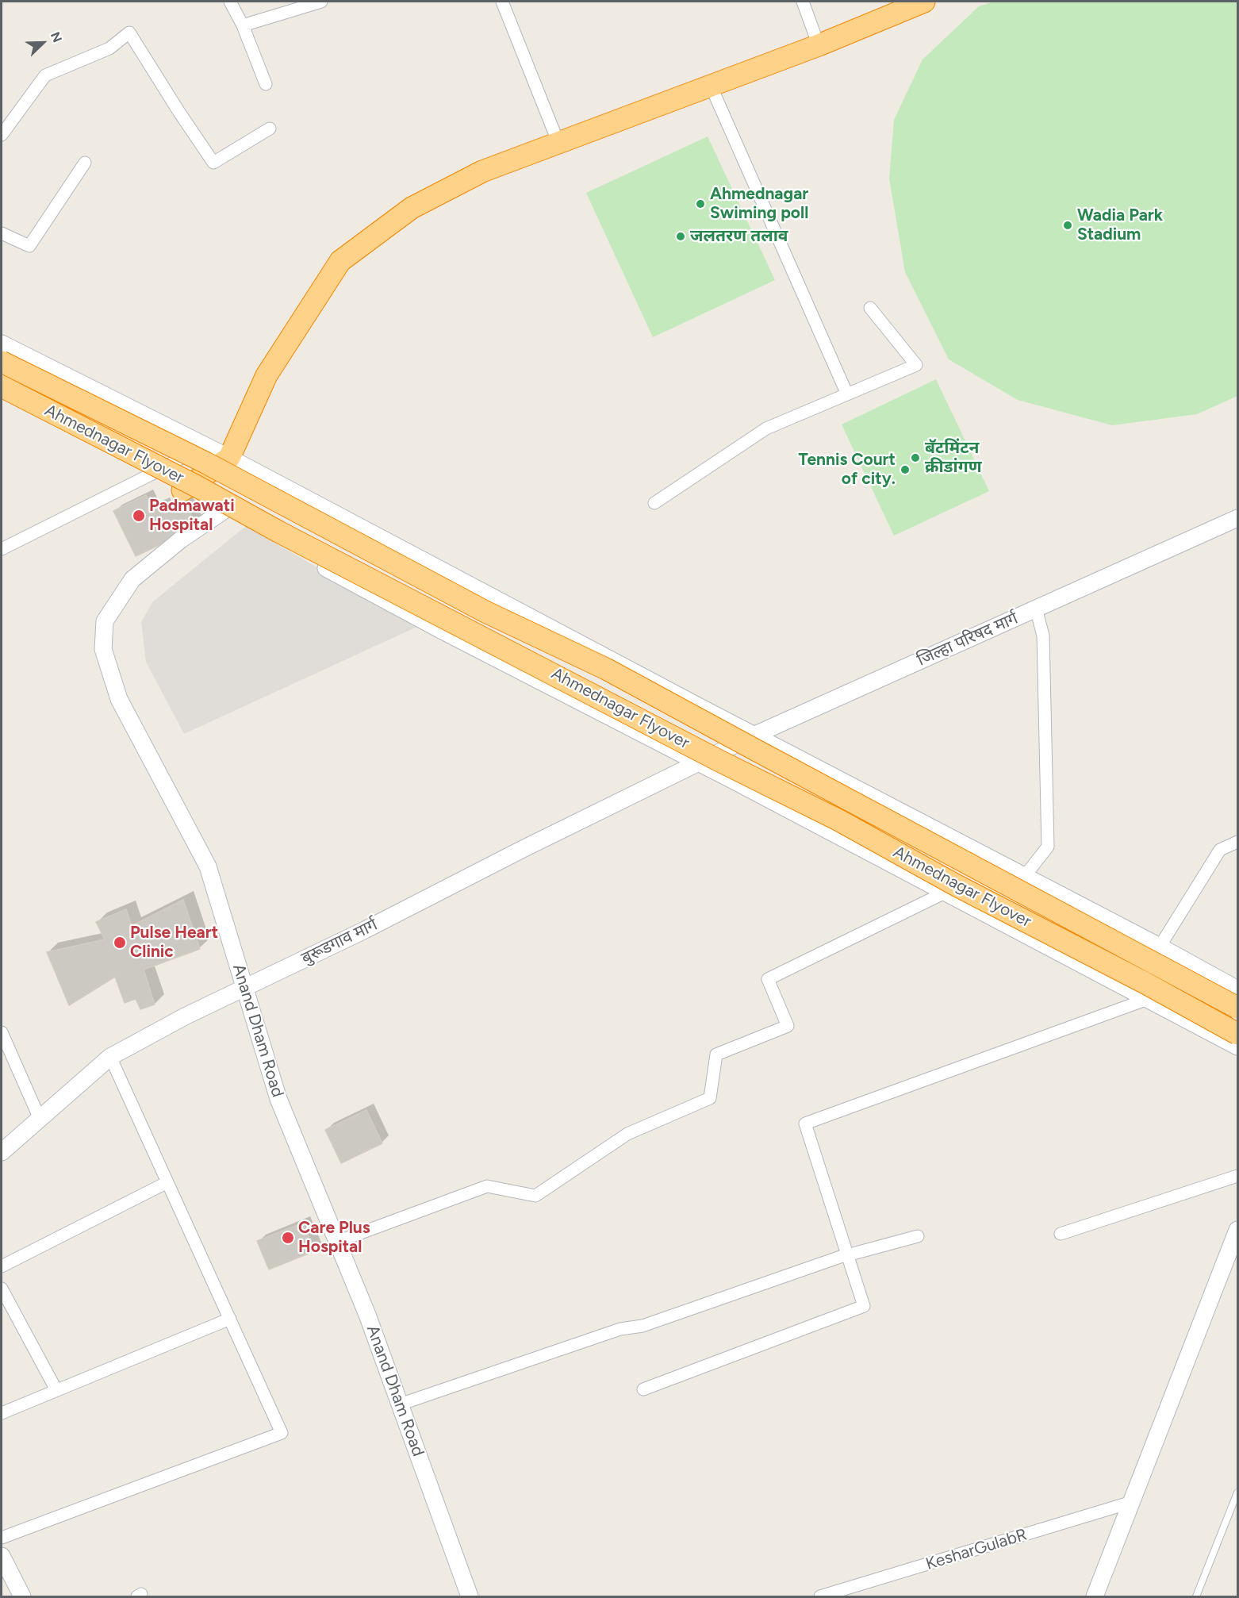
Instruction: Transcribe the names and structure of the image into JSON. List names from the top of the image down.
{
  "streets": {
    "highway": ["Ahmednagar Flyover"],
    "street": [
      "जिल्हा परिषद मार्ग",
      "बुरूडगाव मार्ग",
      "Anand Dham Road",
      "KesharGulabR"
    ]
  },
  "crossings": [
    ["जिल्हा परिषद मार्ग", "बुरूडगाव मार्ग"],
    ["बुरूडगाव मार्ग", "Anand Dham Road"]
  ],
  "places": [
    "Ahmednagar Swiming poll",
    "Wadia Park Stadium",
    "जलतरण तलाव",
    "बॅटमिंटन क्रीडांगण",
    "Tennis Court of city.",
    "Padmawati Hospital",
    "Pulse Heart Clinic",
    "Care Plus Hospital"
  ],
  "north": "top right"
}
